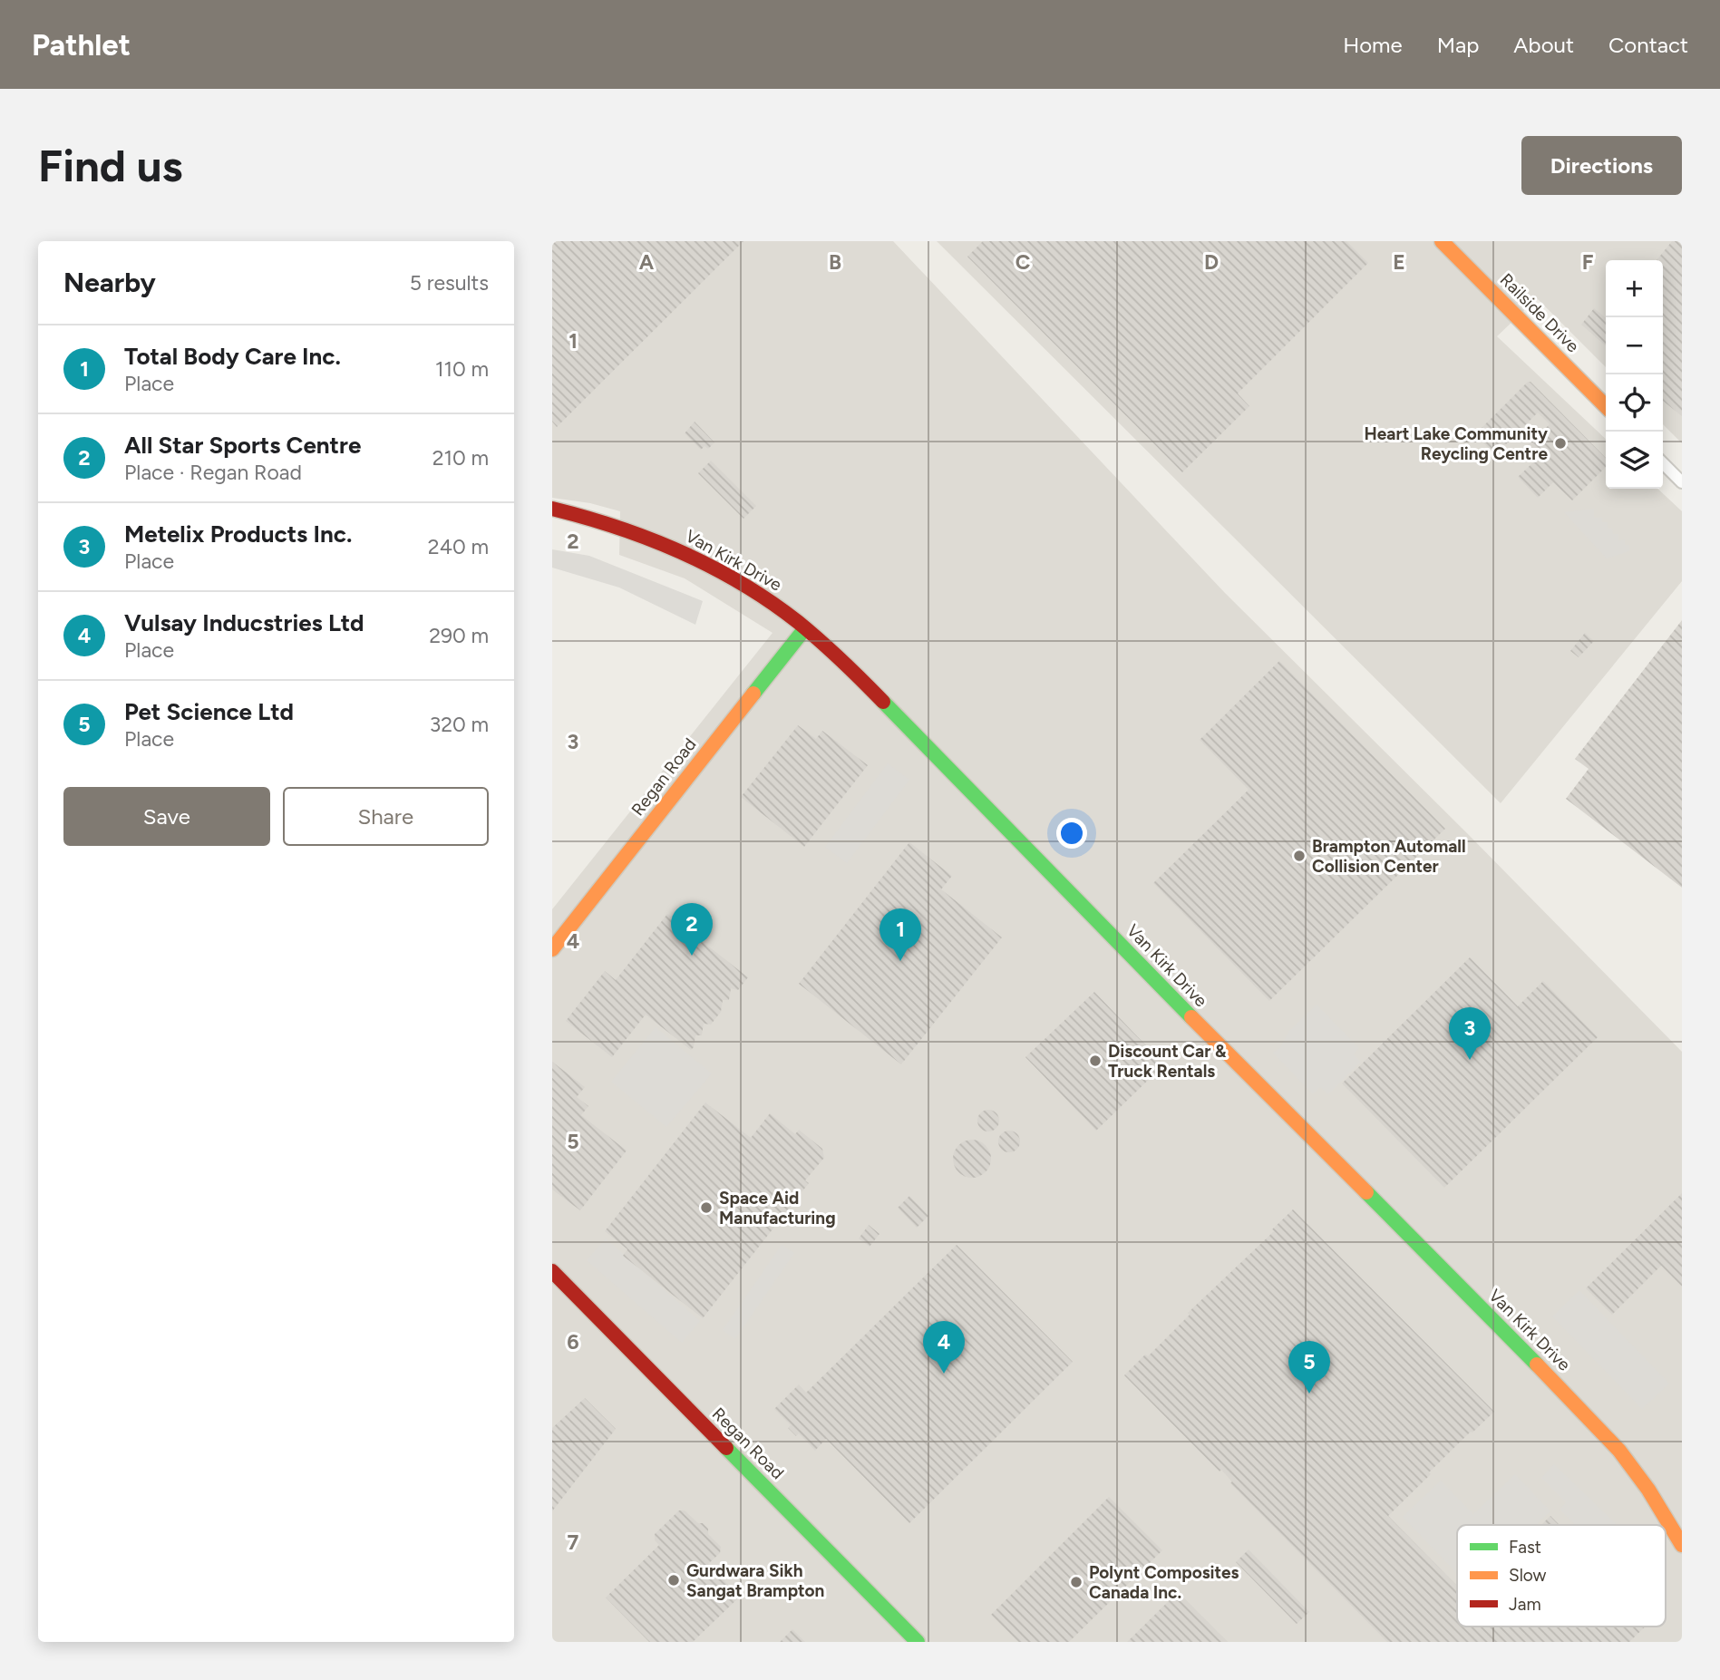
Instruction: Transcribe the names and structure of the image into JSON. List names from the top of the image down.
{
  "streets": {
    "street": ["Railside Drive", "Van Kirk Drive", "Regan Road"]
  },
  "crossings": [
    ["Van Kirk Drive", "Regan Road"]
  ],
  "places": [
    "Heart Lake Community Reycling Centre",
    "Brampton Automall Collision Center",
    "Discount Car & Truck Rentals",
    "Space Aid Manufacturing",
    "Gurdwara Sikh Sangat Brampton",
    "Polynt Composites Canada Inc."
  ],
  "legend": ["Fast", "Slow", "Jam"],
  "page": {
    "header": "Pathlet",
    "nav": [
      "Home",
      "Map",
      "About",
      "Contact"
    ],
    "buttons": [
      "Directions",
      ["Save", "Share"]
    ],
    "title": "Find us",
    "heading": ["Nearby", "5 results"],
    "map_buttons": ["+", "−"],
    "list": [
      {
        "mark": "1",
        "name": "Total Body Care Inc.",
        "note": "Place",
        "value": "110 m"
      },
      {
        "mark": "2",
        "name": "All Star Sports Centre",
        "note": "Place · Regan Road",
        "value": "210 m"
      },
      {
        "mark": "3",
        "name": "Metelix Products Inc.",
        "note": "Place",
        "value": "240 m"
      },
      {
        "mark": "4",
        "name": "Vulsay Inducstries Ltd",
        "note": "Place",
        "value": "290 m"
      },
      {
        "mark": "5",
        "name": "Pet Science Ltd",
        "note": "Place",
        "value": "320 m"
      }
    ],
    "pins": [
      "2",
      "1",
      "3",
      "4",
      "5"
    ]
  },
  "grid": {
    "columns": [
      "A",
      "B",
      "C",
      "D",
      "E",
      "F"
    ],
    "rows": [
      "1",
      "2",
      "3",
      "4",
      "5",
      "6",
      "7"
    ]
  }
}
